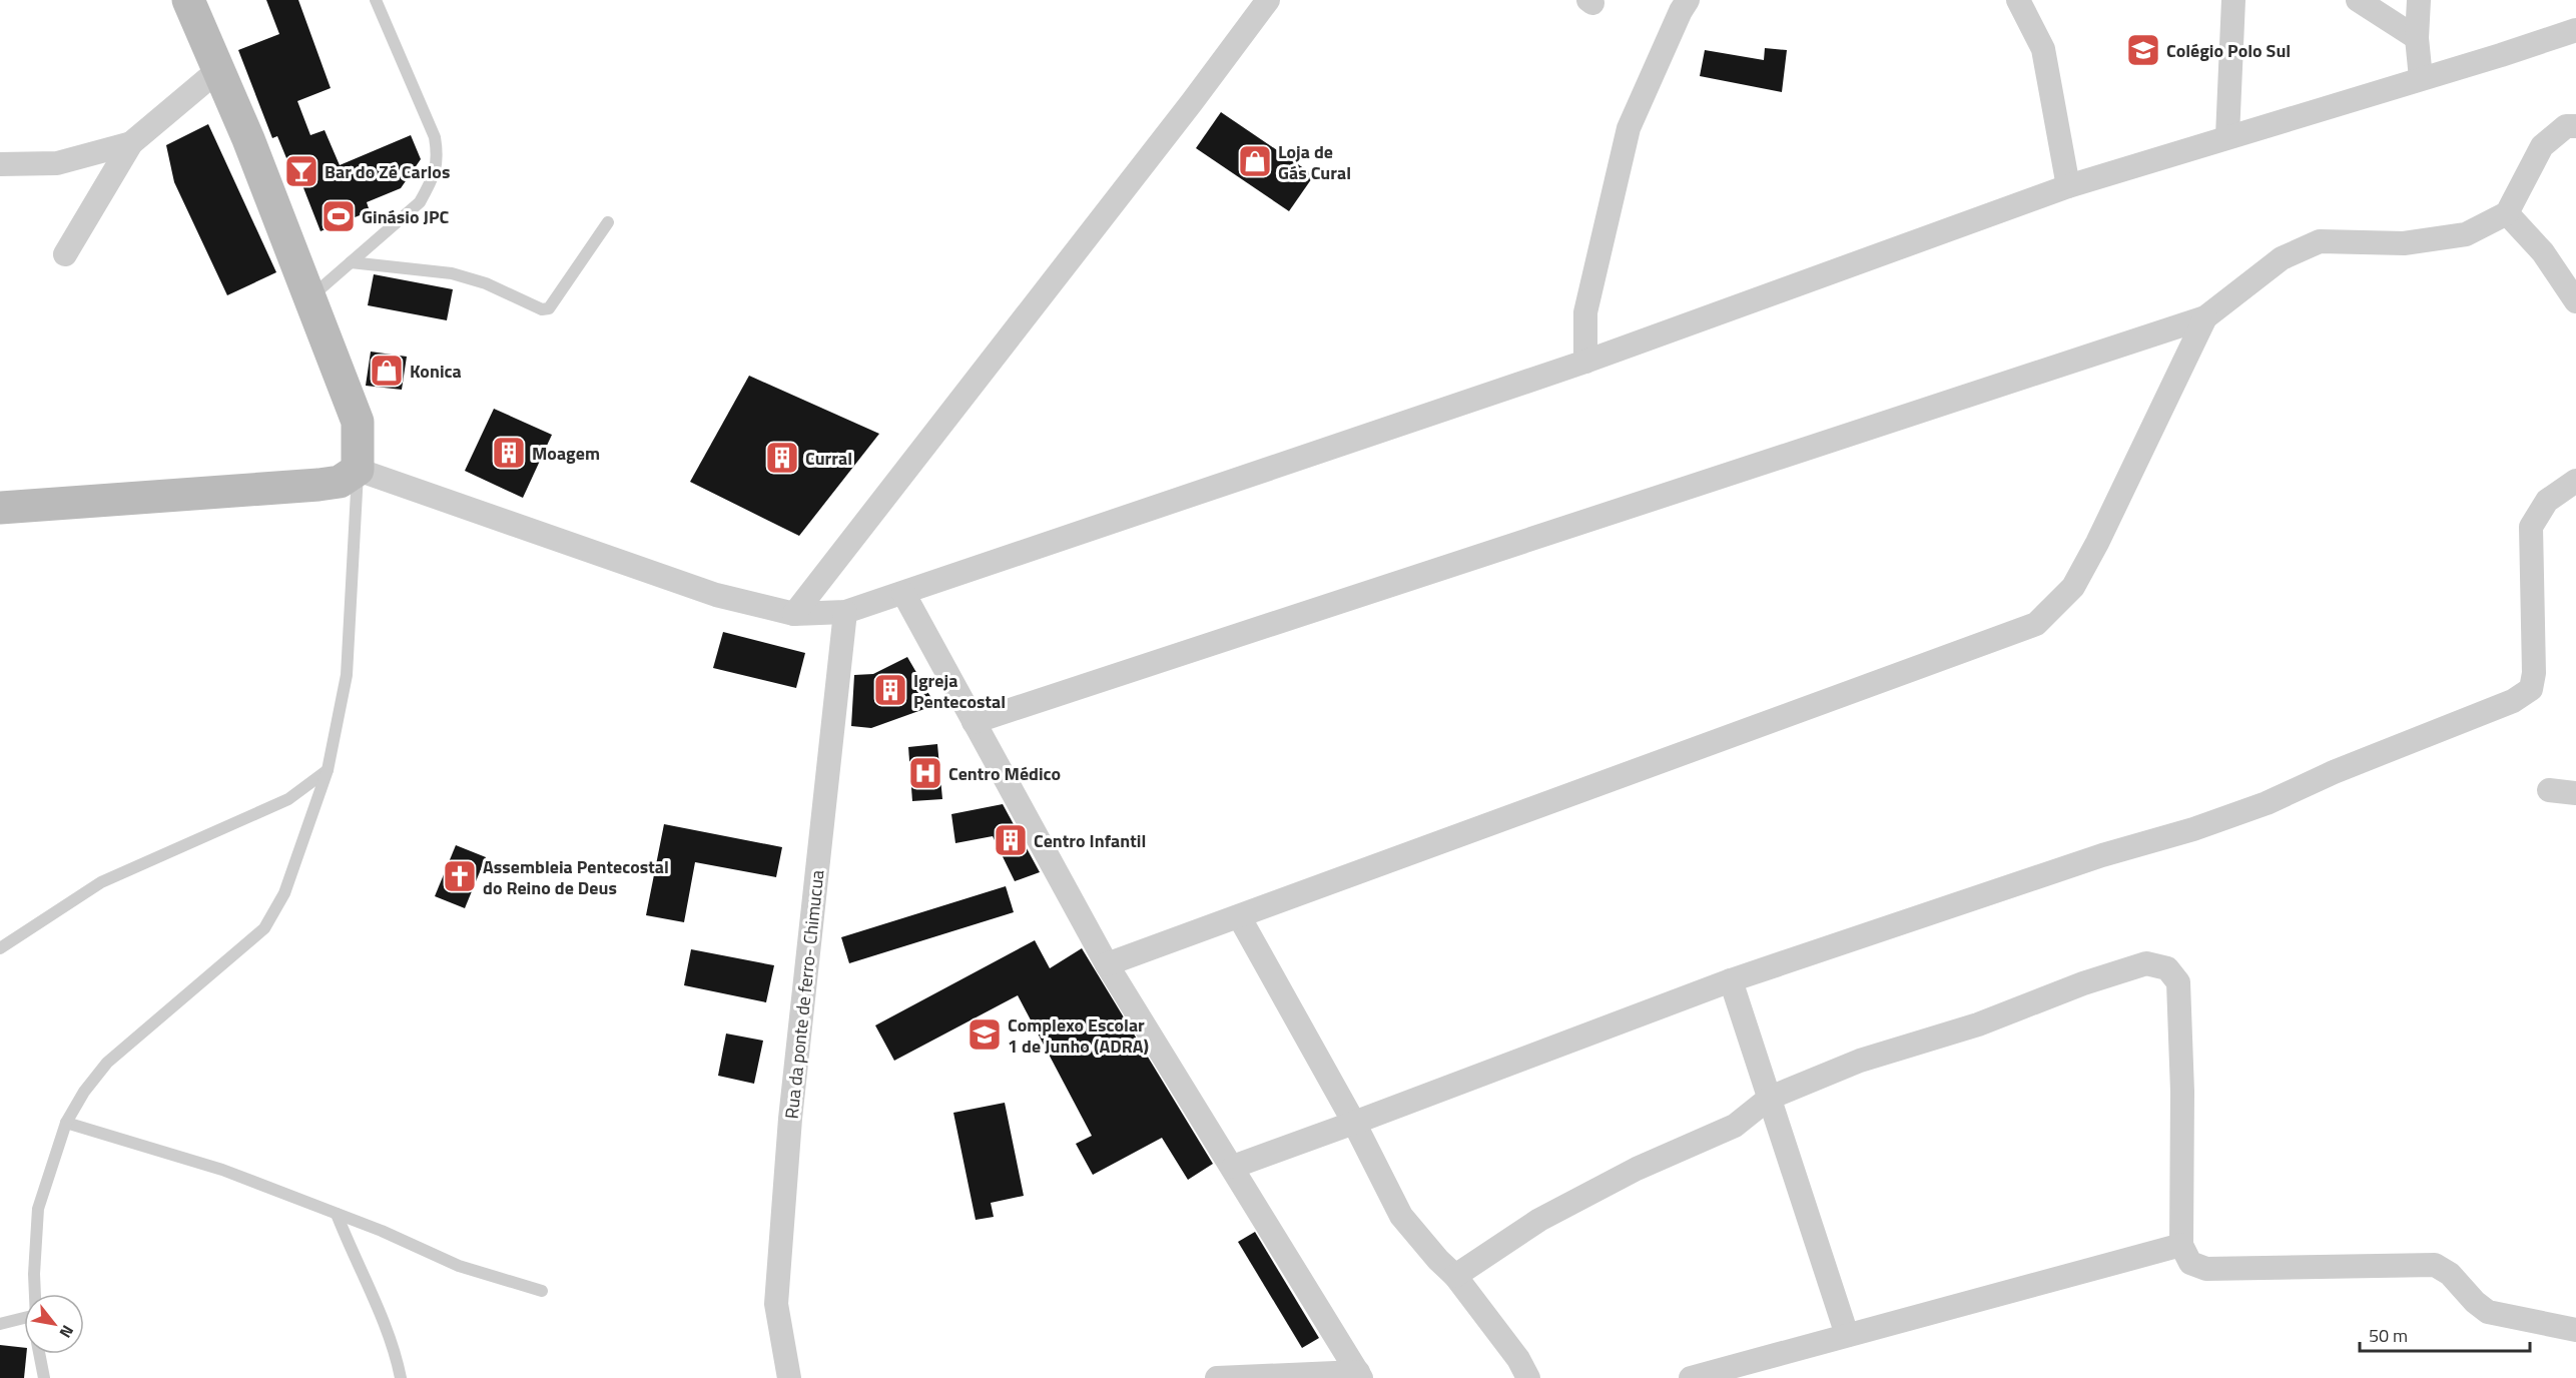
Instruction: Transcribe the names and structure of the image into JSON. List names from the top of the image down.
{
  "streets": {
    "street": ["Rua da ponte de ferro- Chimucua"]
  },
  "places": {
    "school or university": ["Colégio Polo Sul", "Complexo Escolar 1 de Junho (ADRA)"],
    "shop": ["Loja de Gás Cural", "Konica"],
    "bar": ["Bar do Zé Carlos"],
    "sports": ["Ginásio JPC"],
    "building": [
      "Moagem",
      "Curral",
      "Igreja Pentecostal",
      "Centro Infantil"
    ],
    "hospital": ["Centro Médico"],
    "church": ["Assembleia Pentecostal do Reino de Deus"]
  },
  "scale_bar": "50 m",
  "north": "bottom right"
}
